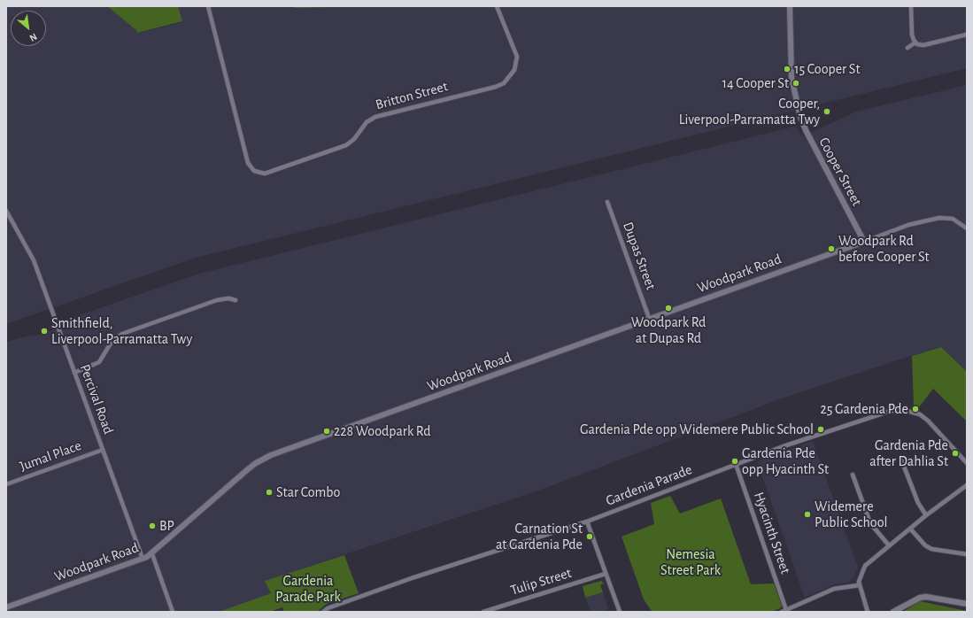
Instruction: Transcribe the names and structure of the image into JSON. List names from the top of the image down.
{
  "streets": {
    "street": [
      "Britton Street",
      "Cooper Street",
      "Dupas Street",
      "Woodpark Road",
      "Percival Road",
      "Jumal Place",
      "Gardenia Parade",
      "Hyacinth Street",
      "Tulip Street"
    ]
  },
  "crossings": [
    ["Cooper Street", "Woodpark Road"],
    ["Dupas Street", "Woodpark Road"],
    ["Woodpark Road", "Percival Road"],
    ["Percival Road", "Jumal Place"],
    ["Gardenia Parade", "Hyacinth Street"]
  ],
  "parks": ["Nemesia Street Park", "Gardenia Parade Park"],
  "places": [
    "15 Cooper St",
    "14 Cooper St",
    "Cooper, Liverpool-Parramatta Twy",
    "Woodpark Rd before Cooper St",
    "Woodpark Rd at Dupas Rd",
    "Smithfield, Liverpool-Parramatta Twy",
    "25 Gardenia Pde",
    "Gardenia Pde opp Widemere Public School",
    "228 Woodpark Rd",
    "Gardenia Pde after Dahlia St",
    "Gardenia Pde opp Hyacinth St",
    "Star Combo",
    "Widemere Public School",
    "BP",
    "Carnation St at Gardenia Pde"
  ],
  "north": "bottom right"
}
